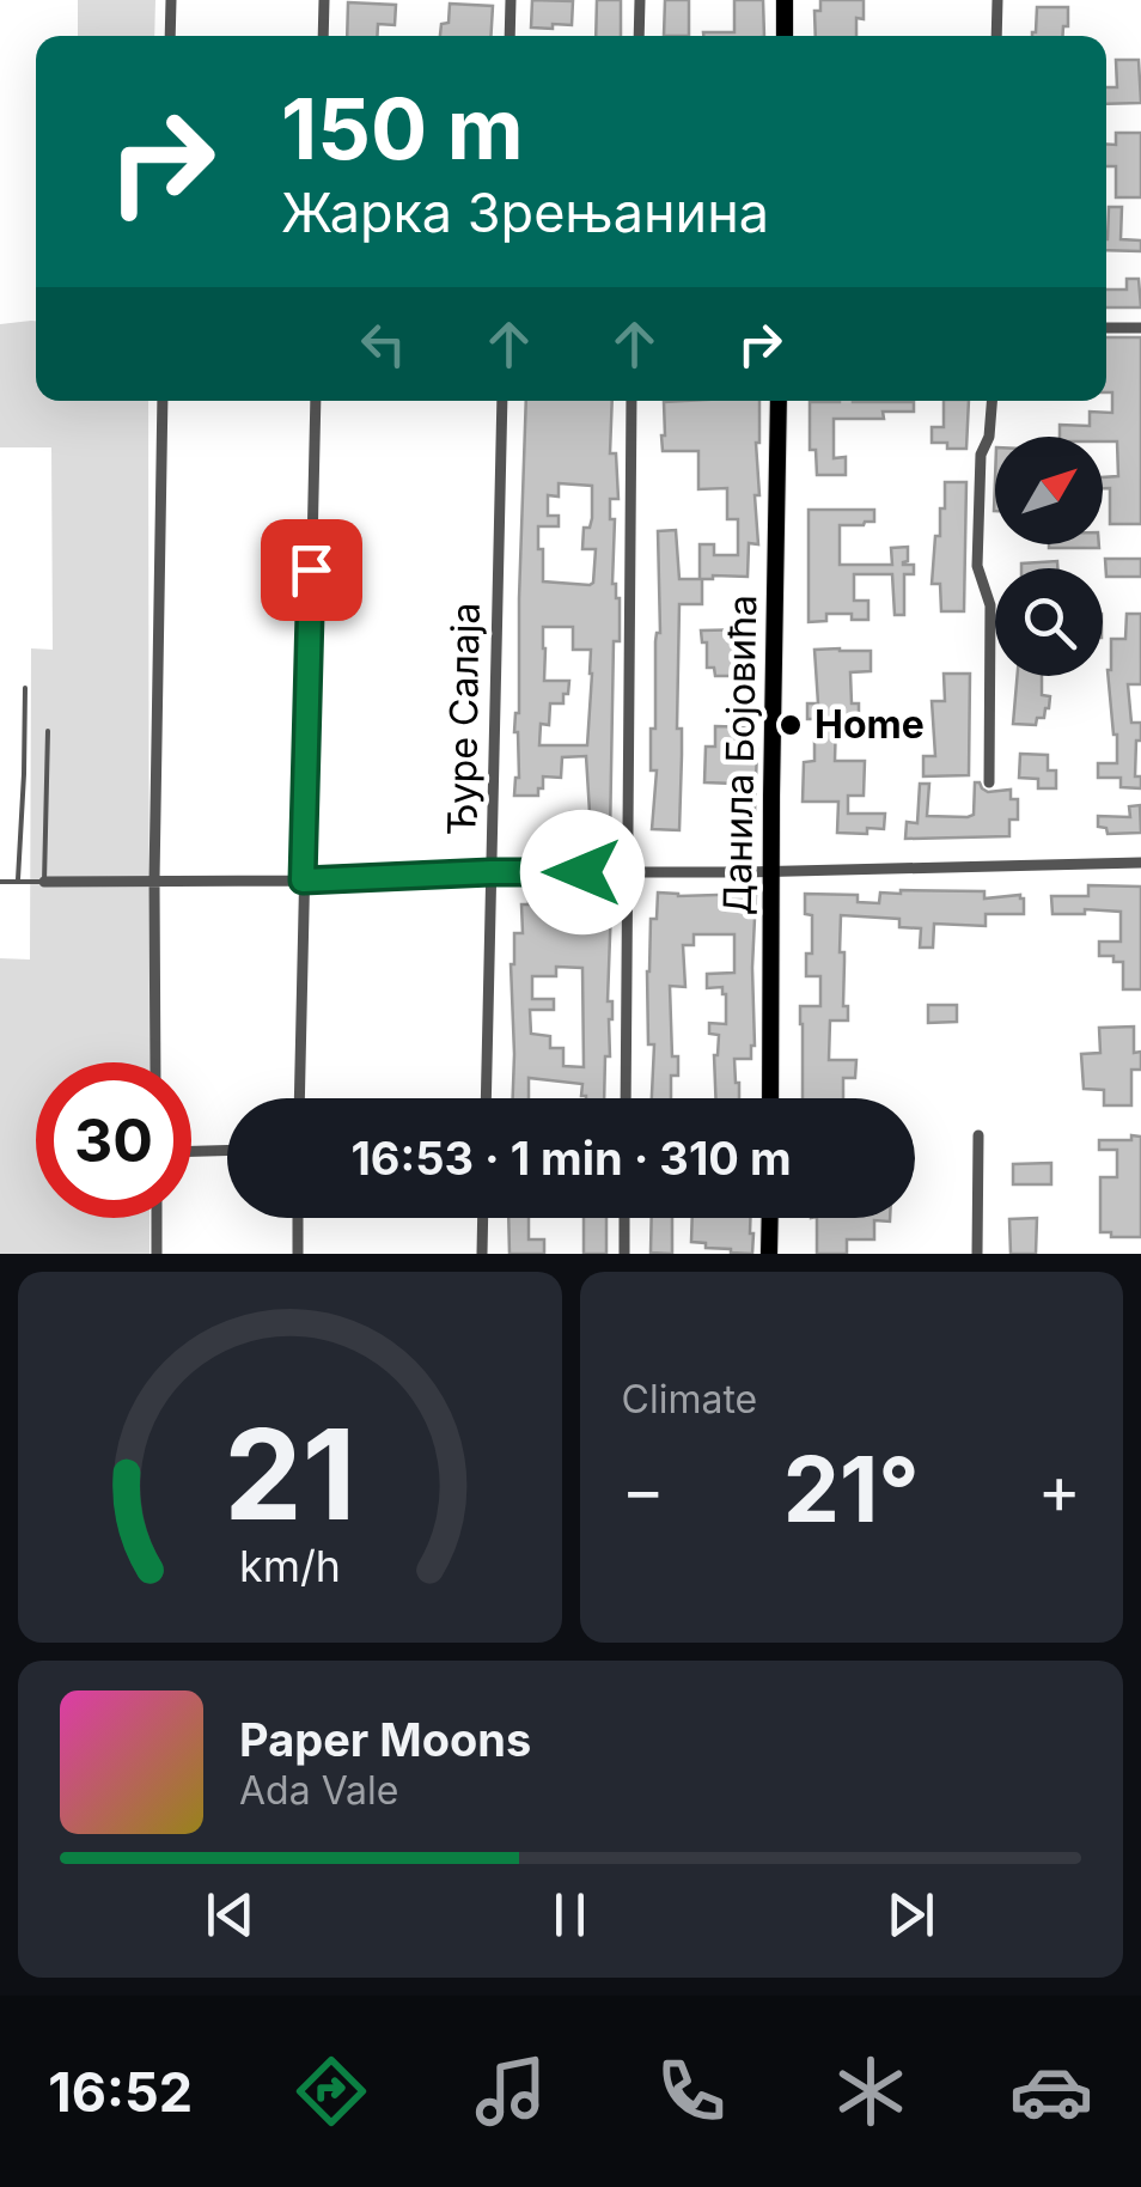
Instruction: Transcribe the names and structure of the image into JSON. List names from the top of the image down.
{
  "streets": {
    "main road": ["Данила Бојовића"],
    "street": ["Ђуре Салаја"]
  },
  "places": ["Home"],
  "north": "top right",
  "page": {
    "turn": ["150 m", "Жарка Зрењанина"],
    "limit": "30",
    "trip": "16:53 · 1 min · 310 m",
    "tile": "Climate",
    "heat": ["−", "21°", "+"],
    "song": ["Paper Moons", "Ada Vale"],
    "tabs": "16:52",
    "gauge": ["21", "km/h"]
  }
}
